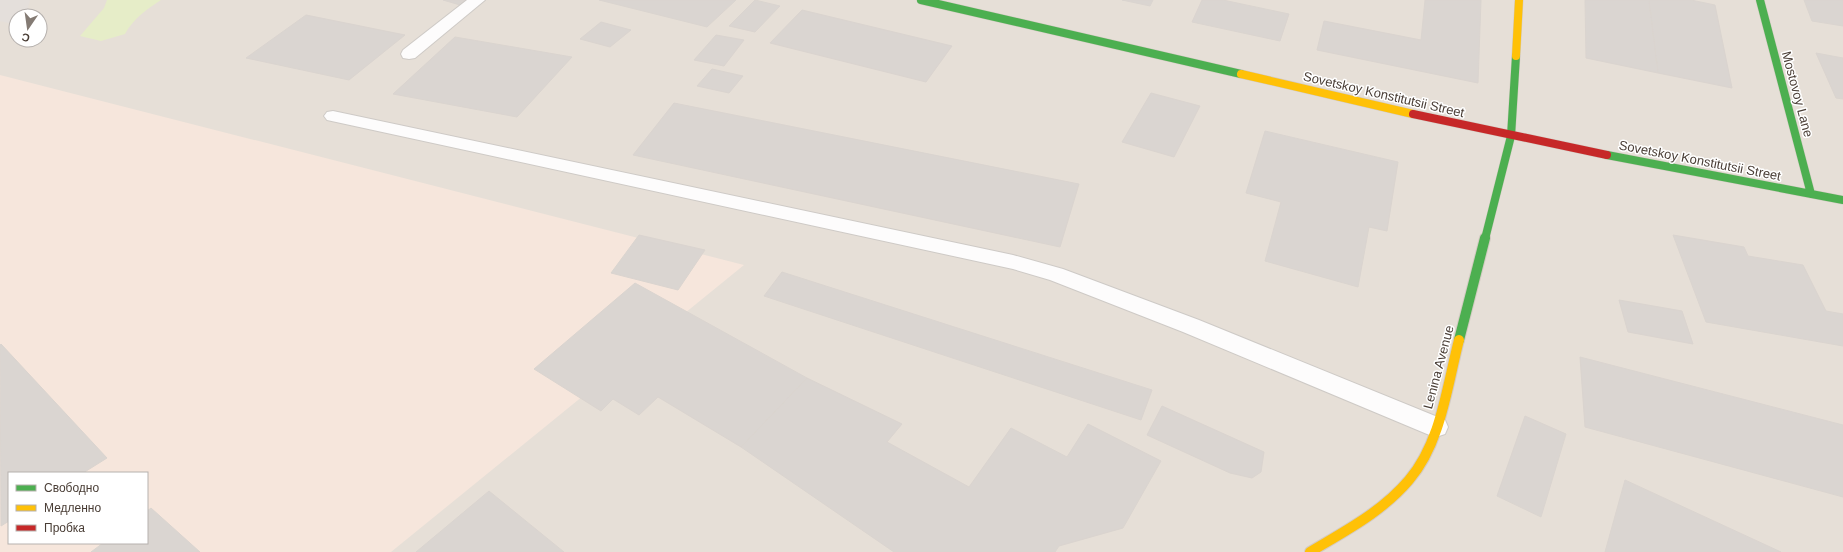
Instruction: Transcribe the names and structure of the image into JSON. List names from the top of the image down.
{
  "streets": {
    "main road": ["Sovetskoy Konstitutsii Street", "Mostovoy Lane", "Lenina Avenue"]
  },
  "crossings": [
    ["Sovetskoy Konstitutsii Street", "Mostovoy Lane"],
    ["Sovetskoy Konstitutsii Street", "Lenina Avenue"]
  ],
  "legend": ["Свободно", "Медленно", "Пробка"],
  "north": "bottom"
}
